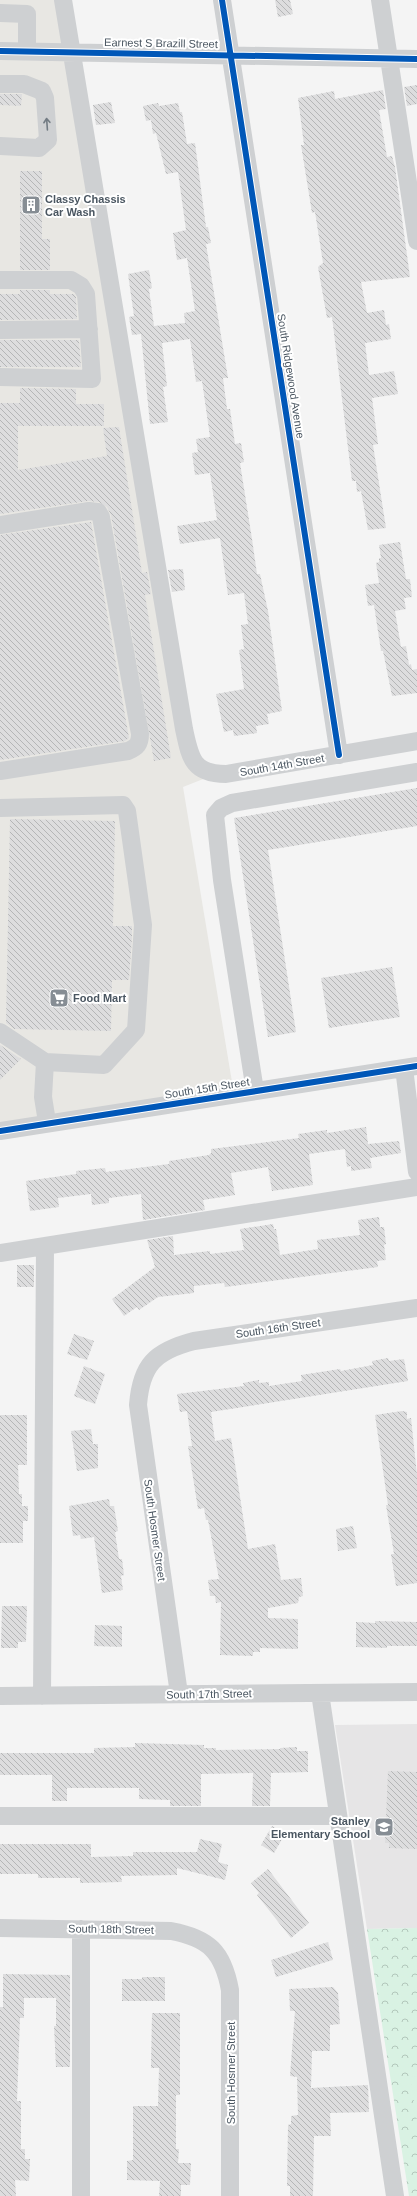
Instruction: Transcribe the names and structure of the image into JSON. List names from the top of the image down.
{
  "streets": {
    "street": [
      "Earnest S Brazill Street",
      "South Ridgewood Avenue",
      "South 14th Street",
      "South 15th Street",
      "South 16th Street",
      "South Hosmer Street",
      "South 17th Street",
      "South 18th Street"
    ]
  },
  "crossings": [
    ["Earnest S Brazill Street", "South Ridgewood Avenue"],
    ["Earnest S Brazill Street", "South 14th Street"],
    ["South Ridgewood Avenue", "South 14th Street"],
    ["South 16th Street", "South Hosmer Street"],
    ["South Hosmer Street", "South 17th Street"],
    ["South Hosmer Street", "South 18th Street"]
  ],
  "places": {
    "building": ["Classy Chassis Car Wash"],
    "supermarket": ["Food Mart"],
    "school or university": ["Stanley Elementary School"]
  }
}
